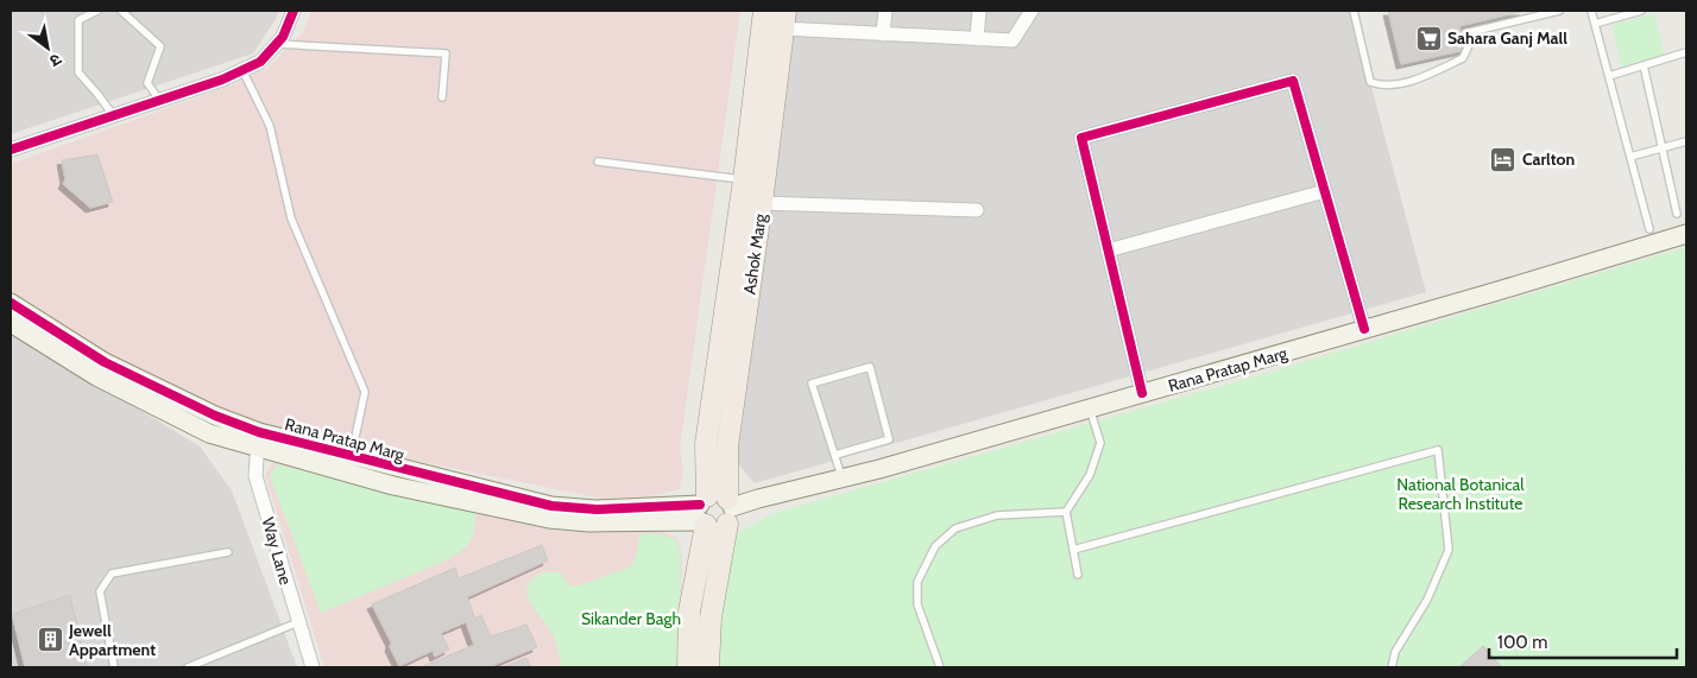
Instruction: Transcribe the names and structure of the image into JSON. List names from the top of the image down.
{
  "streets": {
    "main road": ["Ashok Marg"],
    "street": ["Rana Pratap Marg", "Way Lane"]
  },
  "crossings": [
    ["Ashok Marg", "Rana Pratap Marg"],
    ["Rana Pratap Marg", "Way Lane"]
  ],
  "parks": ["National Botanical Research Institute", "Sikander Bagh"],
  "places": {
    "supermarket": ["Sahara Ganj Mall"],
    "hotel": ["Carlton"],
    "building": ["Jewell Appartment"]
  },
  "scale_bar": "100 m",
  "north": "bottom right"
}
